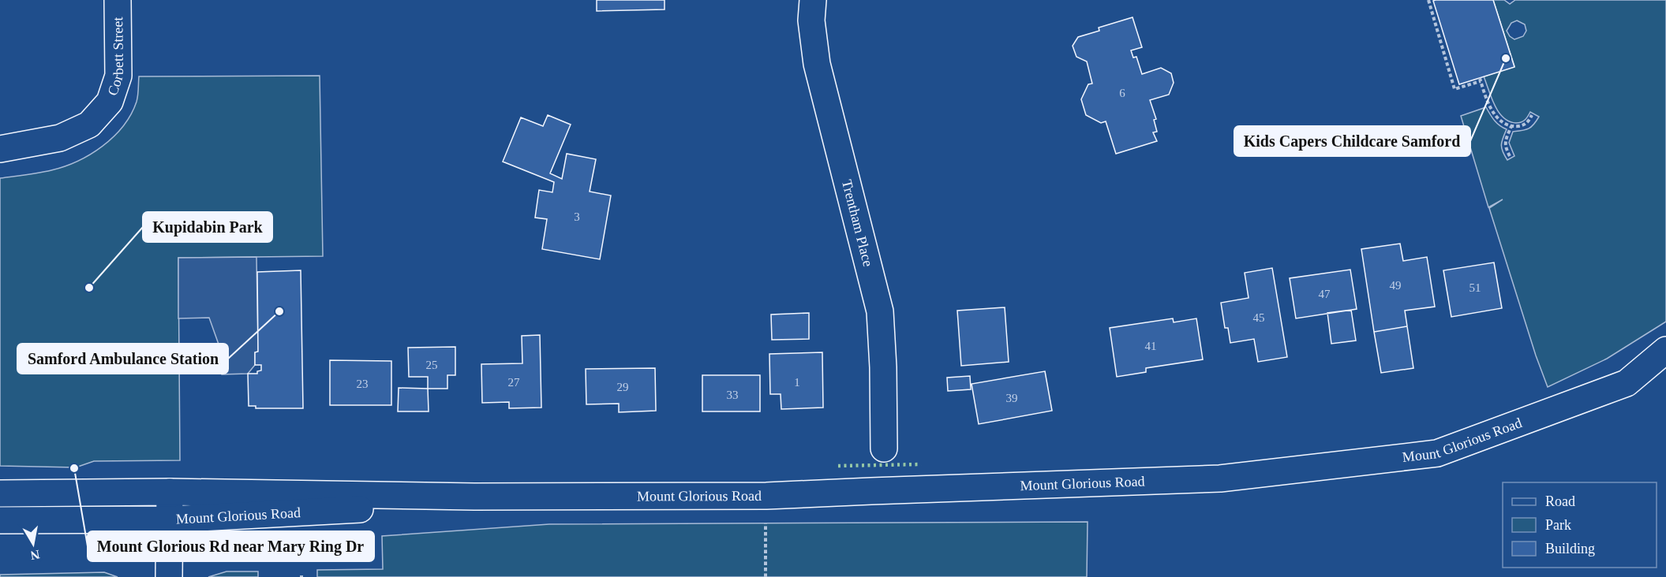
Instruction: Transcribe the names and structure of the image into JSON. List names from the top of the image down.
{
  "streets": {
    "main road": ["Corbett Street", "Trentham Place", "Mount Glorious Road"]
  },
  "places": [
    "Kids Capers Childcare Samford",
    "Kupidabin Park",
    "Samford Ambulance Station",
    "Mount Glorious Rd near Mary Ring Dr"
  ],
  "house_numbers": [
    "6",
    "3",
    "49",
    "51",
    "47",
    "45",
    "41",
    "25",
    "27",
    "1",
    "23",
    "29",
    "33",
    "39"
  ],
  "legend": ["Road", "Park", "Building"],
  "north": "bottom"
}
